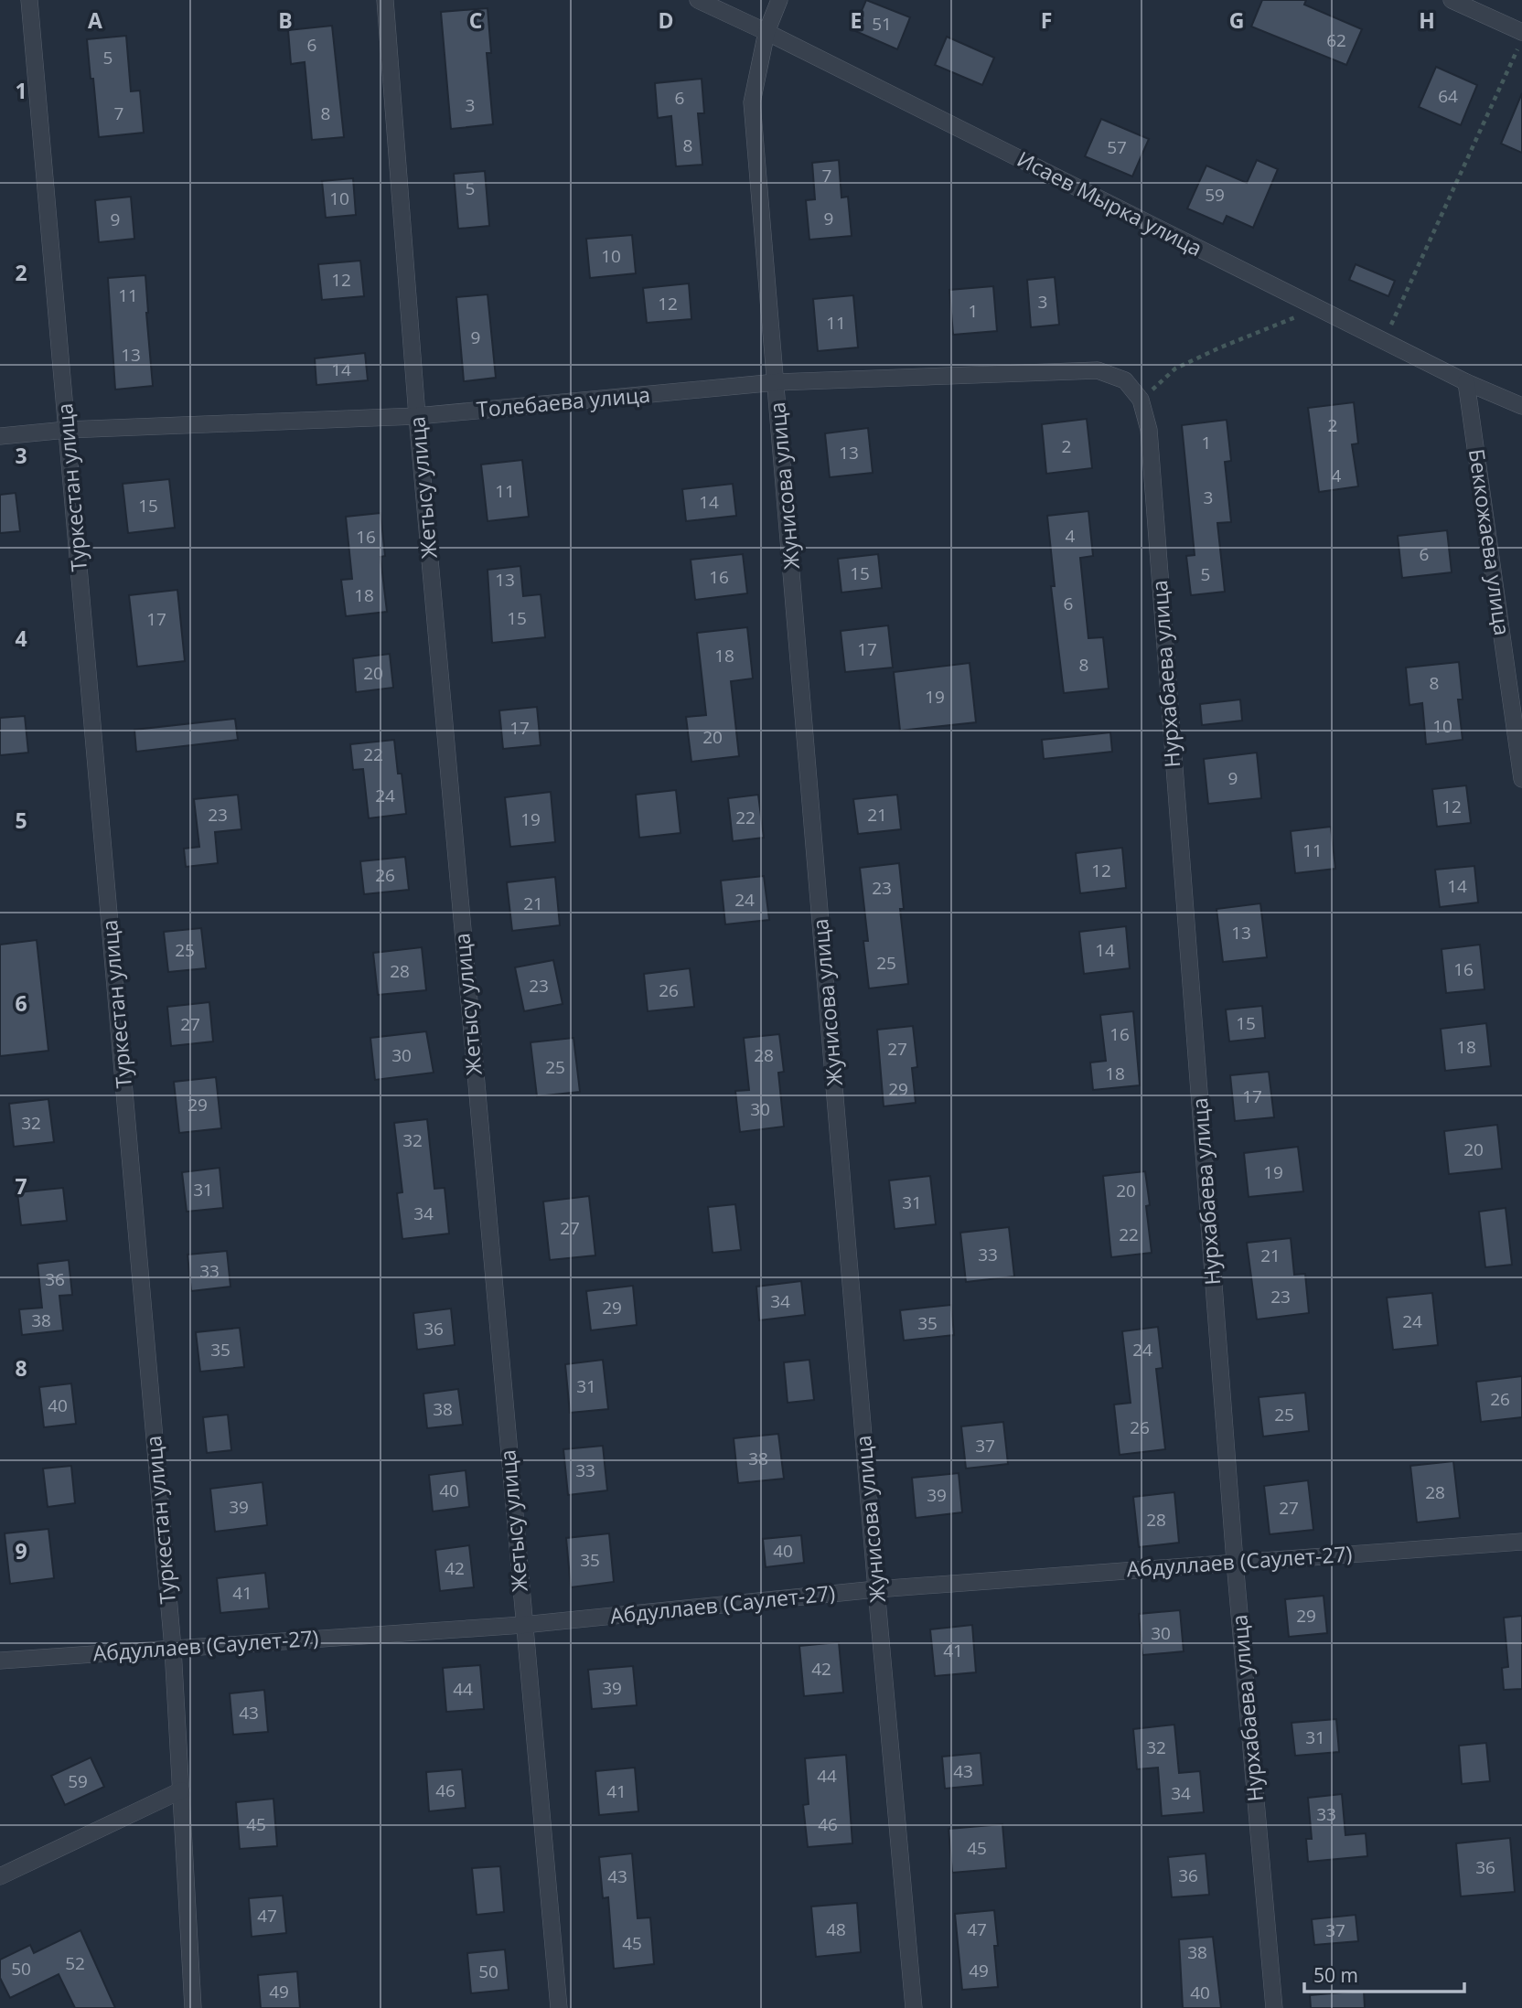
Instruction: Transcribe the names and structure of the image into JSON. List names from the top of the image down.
{
  "streets": {
    "street": [
      "Исаев Мырка улица",
      "Толебаева улица",
      "Жунисова улица",
      "Туркестан улица",
      "Жетысу улица",
      "Беккожаева улица",
      "Нурхабаева улица",
      "Абдуллаев (Саулет-27)"
    ]
  },
  "crossings": [
    ["Исаев Мырка улица", "Жунисова улица"],
    ["Исаев Мырка улица", "Беккожаева улица"],
    ["Толебаева улица", "Жунисова улица"],
    ["Толебаева улица", "Туркестан улица"],
    ["Толебаева улица", "Жетысу улица"],
    ["Толебаева улица", "Нурхабаева улица"],
    ["Жунисова улица", "Абдуллаев (Саулет-27)"],
    ["Туркестан улица", "Абдуллаев (Саулет-27)"],
    ["Жетысу улица", "Абдуллаев (Саулет-27)"],
    ["Нурхабаева улица", "Абдуллаев (Саулет-27)"]
  ],
  "house_numbers": [
    "51",
    "62",
    "6",
    "5",
    "64",
    "6",
    "3",
    "7",
    "8",
    "8",
    "57",
    "7",
    "5",
    "59",
    "10",
    "9",
    "9",
    "10",
    "12",
    "11",
    "3",
    "12",
    "1",
    "11",
    "9",
    "13",
    "14",
    "2",
    "1",
    "2",
    "13",
    "4",
    "11",
    "3",
    "14",
    "15",
    "4",
    "16",
    "6",
    "15",
    "5",
    "16",
    "13",
    "18",
    "6",
    "15",
    "17",
    "17",
    "18",
    "8",
    "20",
    "8",
    "19",
    "10",
    "17",
    "20",
    "22",
    "9",
    "24",
    "12",
    "23",
    "21",
    "22",
    "19",
    "11",
    "12",
    "26",
    "14",
    "23",
    "24",
    "21",
    "13",
    "25",
    "14",
    "25",
    "16",
    "28",
    "23",
    "26",
    "15",
    "27",
    "16",
    "18",
    "27",
    "30",
    "28",
    "25",
    "18",
    "29",
    "17",
    "29",
    "30",
    "32",
    "32",
    "20",
    "19",
    "31",
    "20",
    "31",
    "34",
    "27",
    "22",
    "33",
    "21",
    "33",
    "36",
    "23",
    "34",
    "29",
    "38",
    "24",
    "35",
    "36",
    "35",
    "24",
    "31",
    "26",
    "40",
    "38",
    "25",
    "26",
    "37",
    "38",
    "33",
    "40",
    "28",
    "39",
    "39",
    "27",
    "28",
    "40",
    "35",
    "42",
    "41",
    "29",
    "30",
    "41",
    "42",
    "39",
    "44",
    "43",
    "31",
    "32",
    "43",
    "44",
    "59",
    "46",
    "41",
    "34",
    "33",
    "45",
    "46",
    "45",
    "36",
    "36",
    "43",
    "47",
    "48",
    "47",
    "37",
    "45",
    "38",
    "52",
    "50",
    "49",
    "50",
    "49",
    "40"
  ],
  "scale_bar": "50 m",
  "grid": {
    "columns": [
      "A",
      "B",
      "C",
      "D",
      "E",
      "F",
      "G",
      "H"
    ],
    "rows": [
      "1",
      "2",
      "3",
      "4",
      "5",
      "6",
      "7",
      "8",
      "9"
    ]
  }
}
